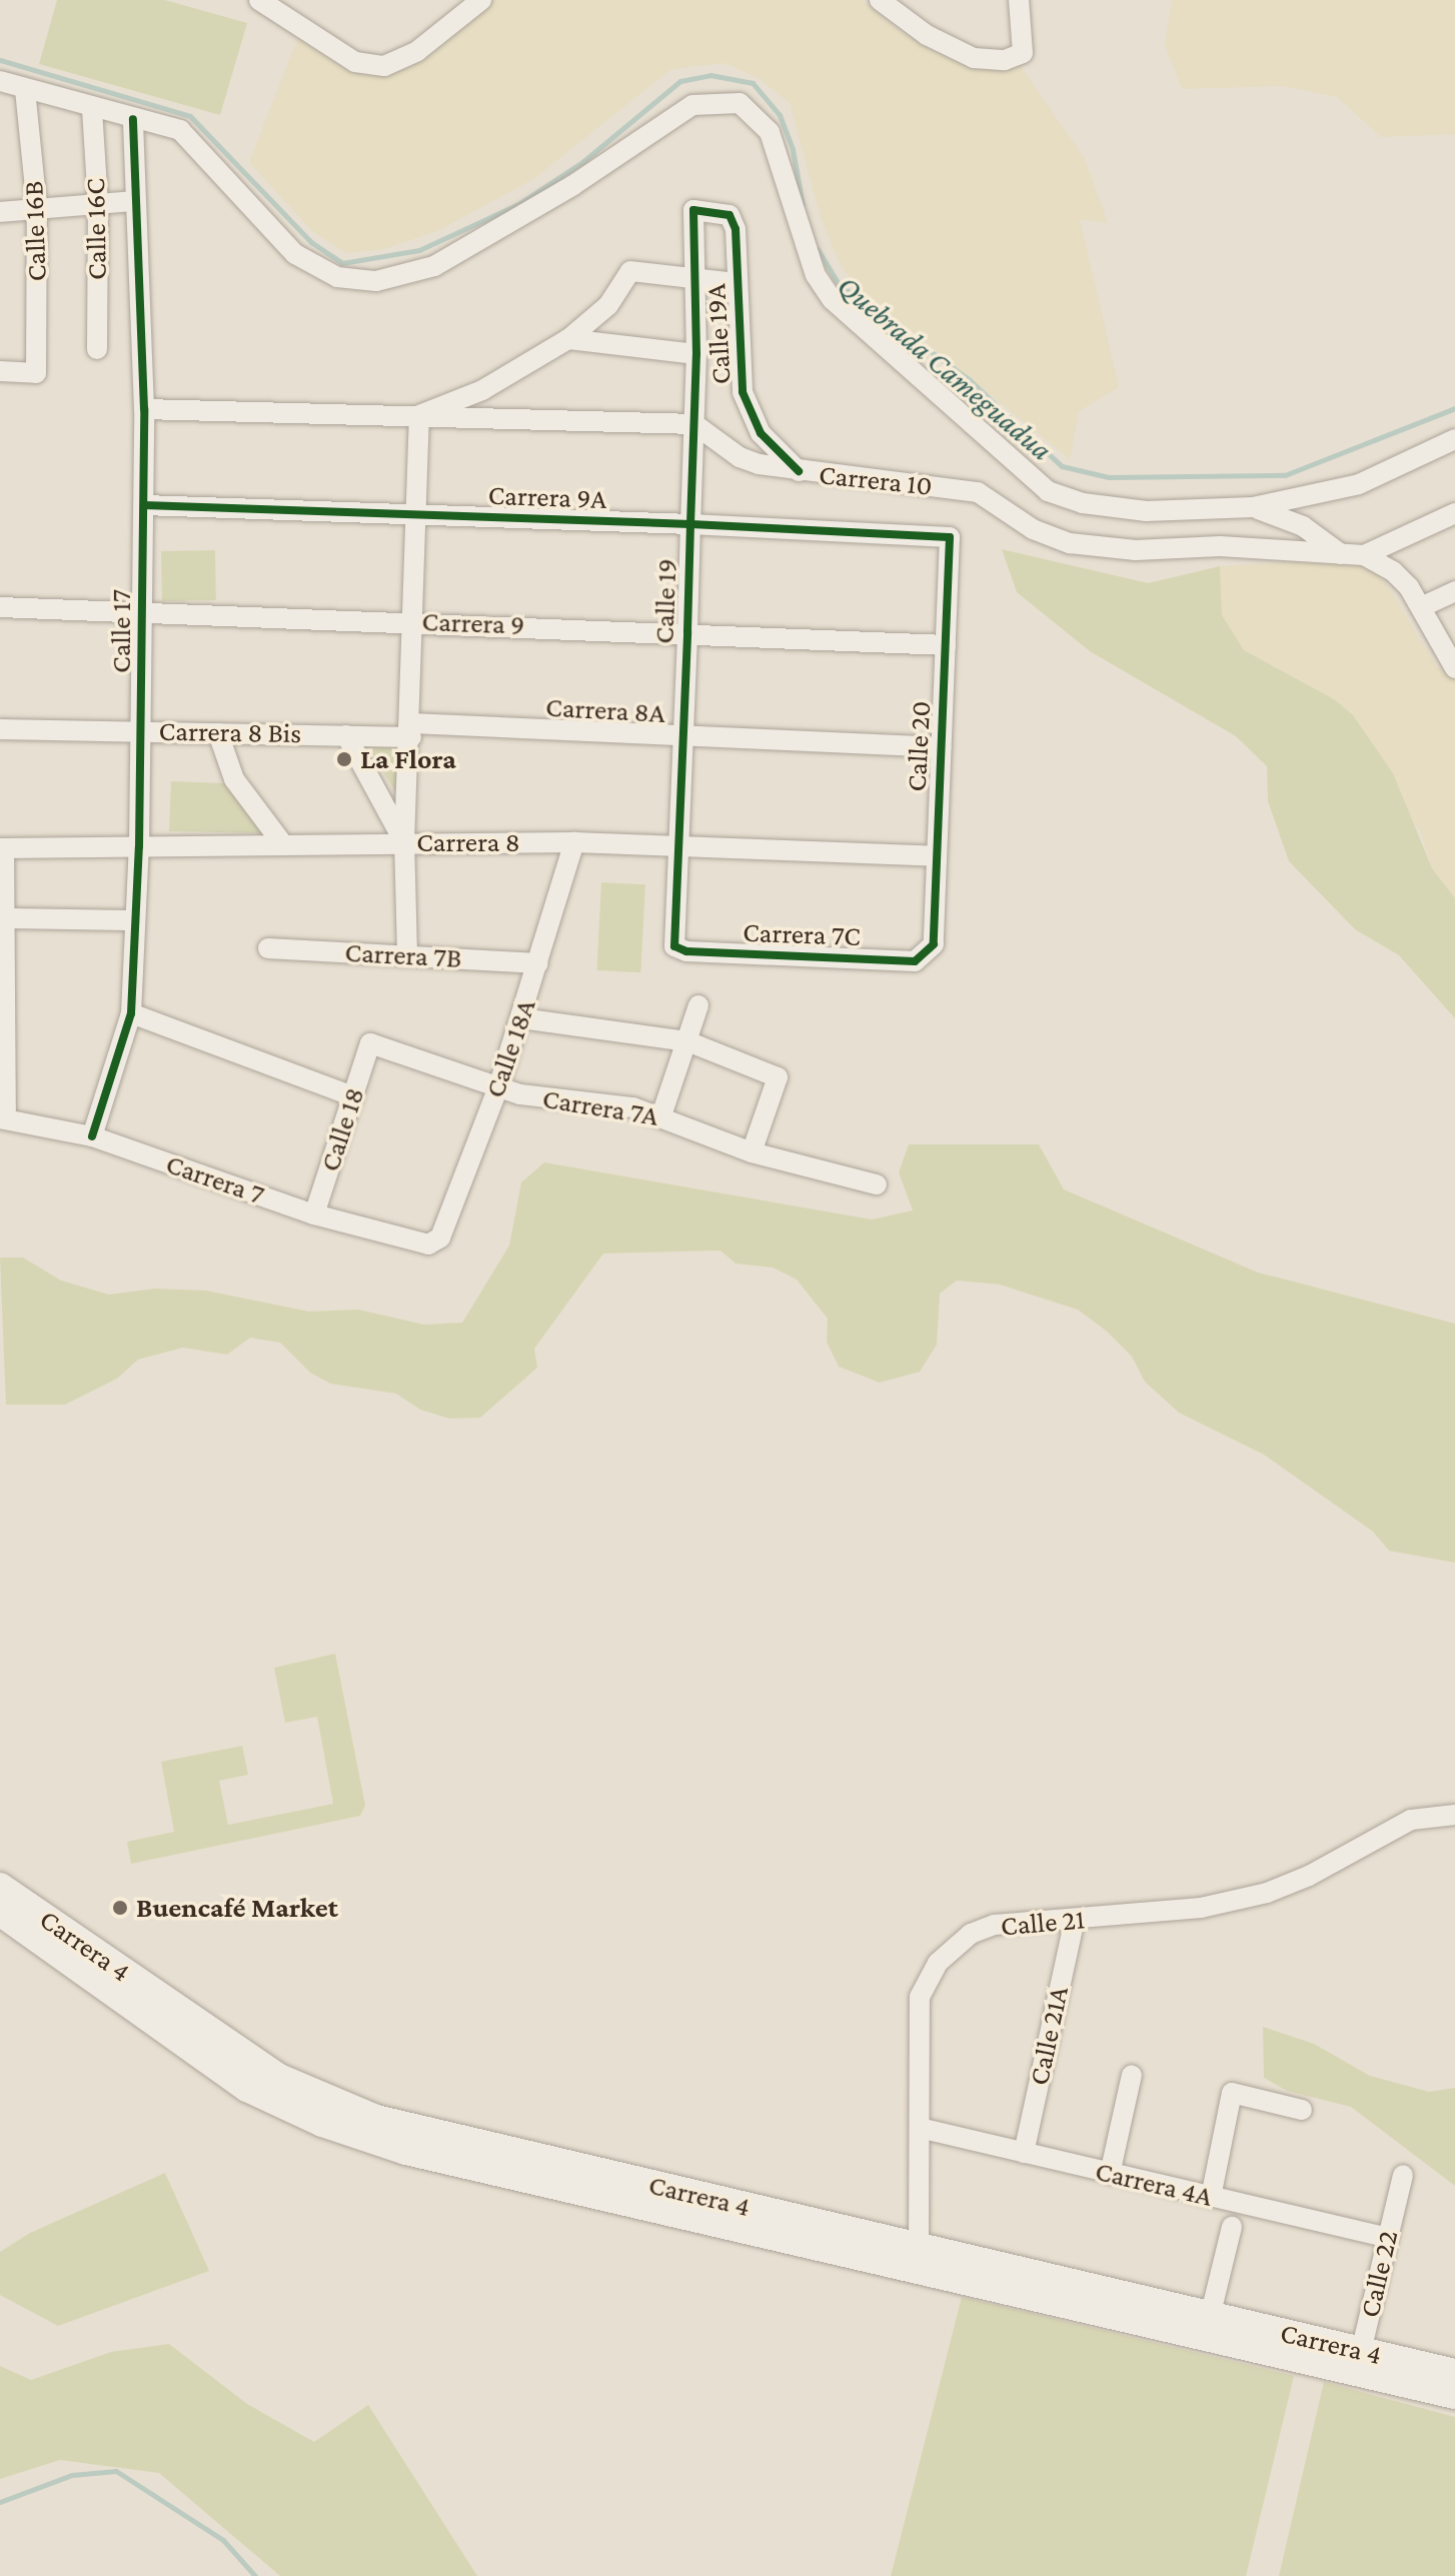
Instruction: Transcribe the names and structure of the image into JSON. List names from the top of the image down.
{
  "streets": {
    "main road": ["Carrera 4"],
    "street": [
      "Calle 16C",
      "Calle 16B",
      "Calle 19A",
      "Carrera 10",
      "Carrera 9A",
      "Calle 19",
      "Carrera 9",
      "Calle 17",
      "Carrera 8A",
      "Carrera 8 Bis",
      "Calle 20",
      "Carrera 8",
      "Carrera 7C",
      "Carrera 7B",
      "Calle 18A",
      "Carrera 7A",
      "Calle 18",
      "Carrera 7",
      "Calle 21",
      "Calle 21A",
      "Carrera 4A",
      "Calle 22"
    ]
  },
  "crossings": [
    ["Calle 19A", "Carrera 10"],
    ["Calle 19A", "Calle 19"],
    ["Carrera 10", "Calle 19"],
    ["Carrera 9A", "Calle 19"],
    ["Carrera 9A", "Calle 17"],
    ["Carrera 9A", "Calle 20"],
    ["Calle 19", "Carrera 9"],
    ["Calle 19", "Carrera 8A"],
    ["Calle 19", "Carrera 8"],
    ["Calle 19", "Carrera 7C"],
    ["Carrera 9", "Calle 17"],
    ["Carrera 9", "Calle 20"],
    ["Calle 17", "Carrera 8 Bis"],
    ["Calle 17", "Carrera 8"],
    ["Calle 17", "Carrera 7"],
    ["Carrera 8A", "Carrera 8 Bis"],
    ["Carrera 8A", "Calle 20"],
    ["Calle 20", "Carrera 8"],
    ["Calle 20", "Carrera 7C"],
    ["Carrera 8", "Calle 18A"],
    ["Carrera 7B", "Calle 18A"],
    ["Calle 18A", "Carrera 7A"],
    ["Calle 18A", "Carrera 7"],
    ["Carrera 7A", "Calle 18"],
    ["Calle 18", "Carrera 7"],
    ["Calle 21", "Carrera 4"],
    ["Calle 21", "Calle 21A"],
    ["Calle 21", "Carrera 4A"],
    ["Carrera 4", "Calle 22"],
    ["Calle 21A", "Carrera 4A"],
    ["Carrera 4A", "Calle 22"]
  ],
  "water": ["Quebrada Cameguadua"],
  "places": ["La Flora", "Buencafé Market"]
}
